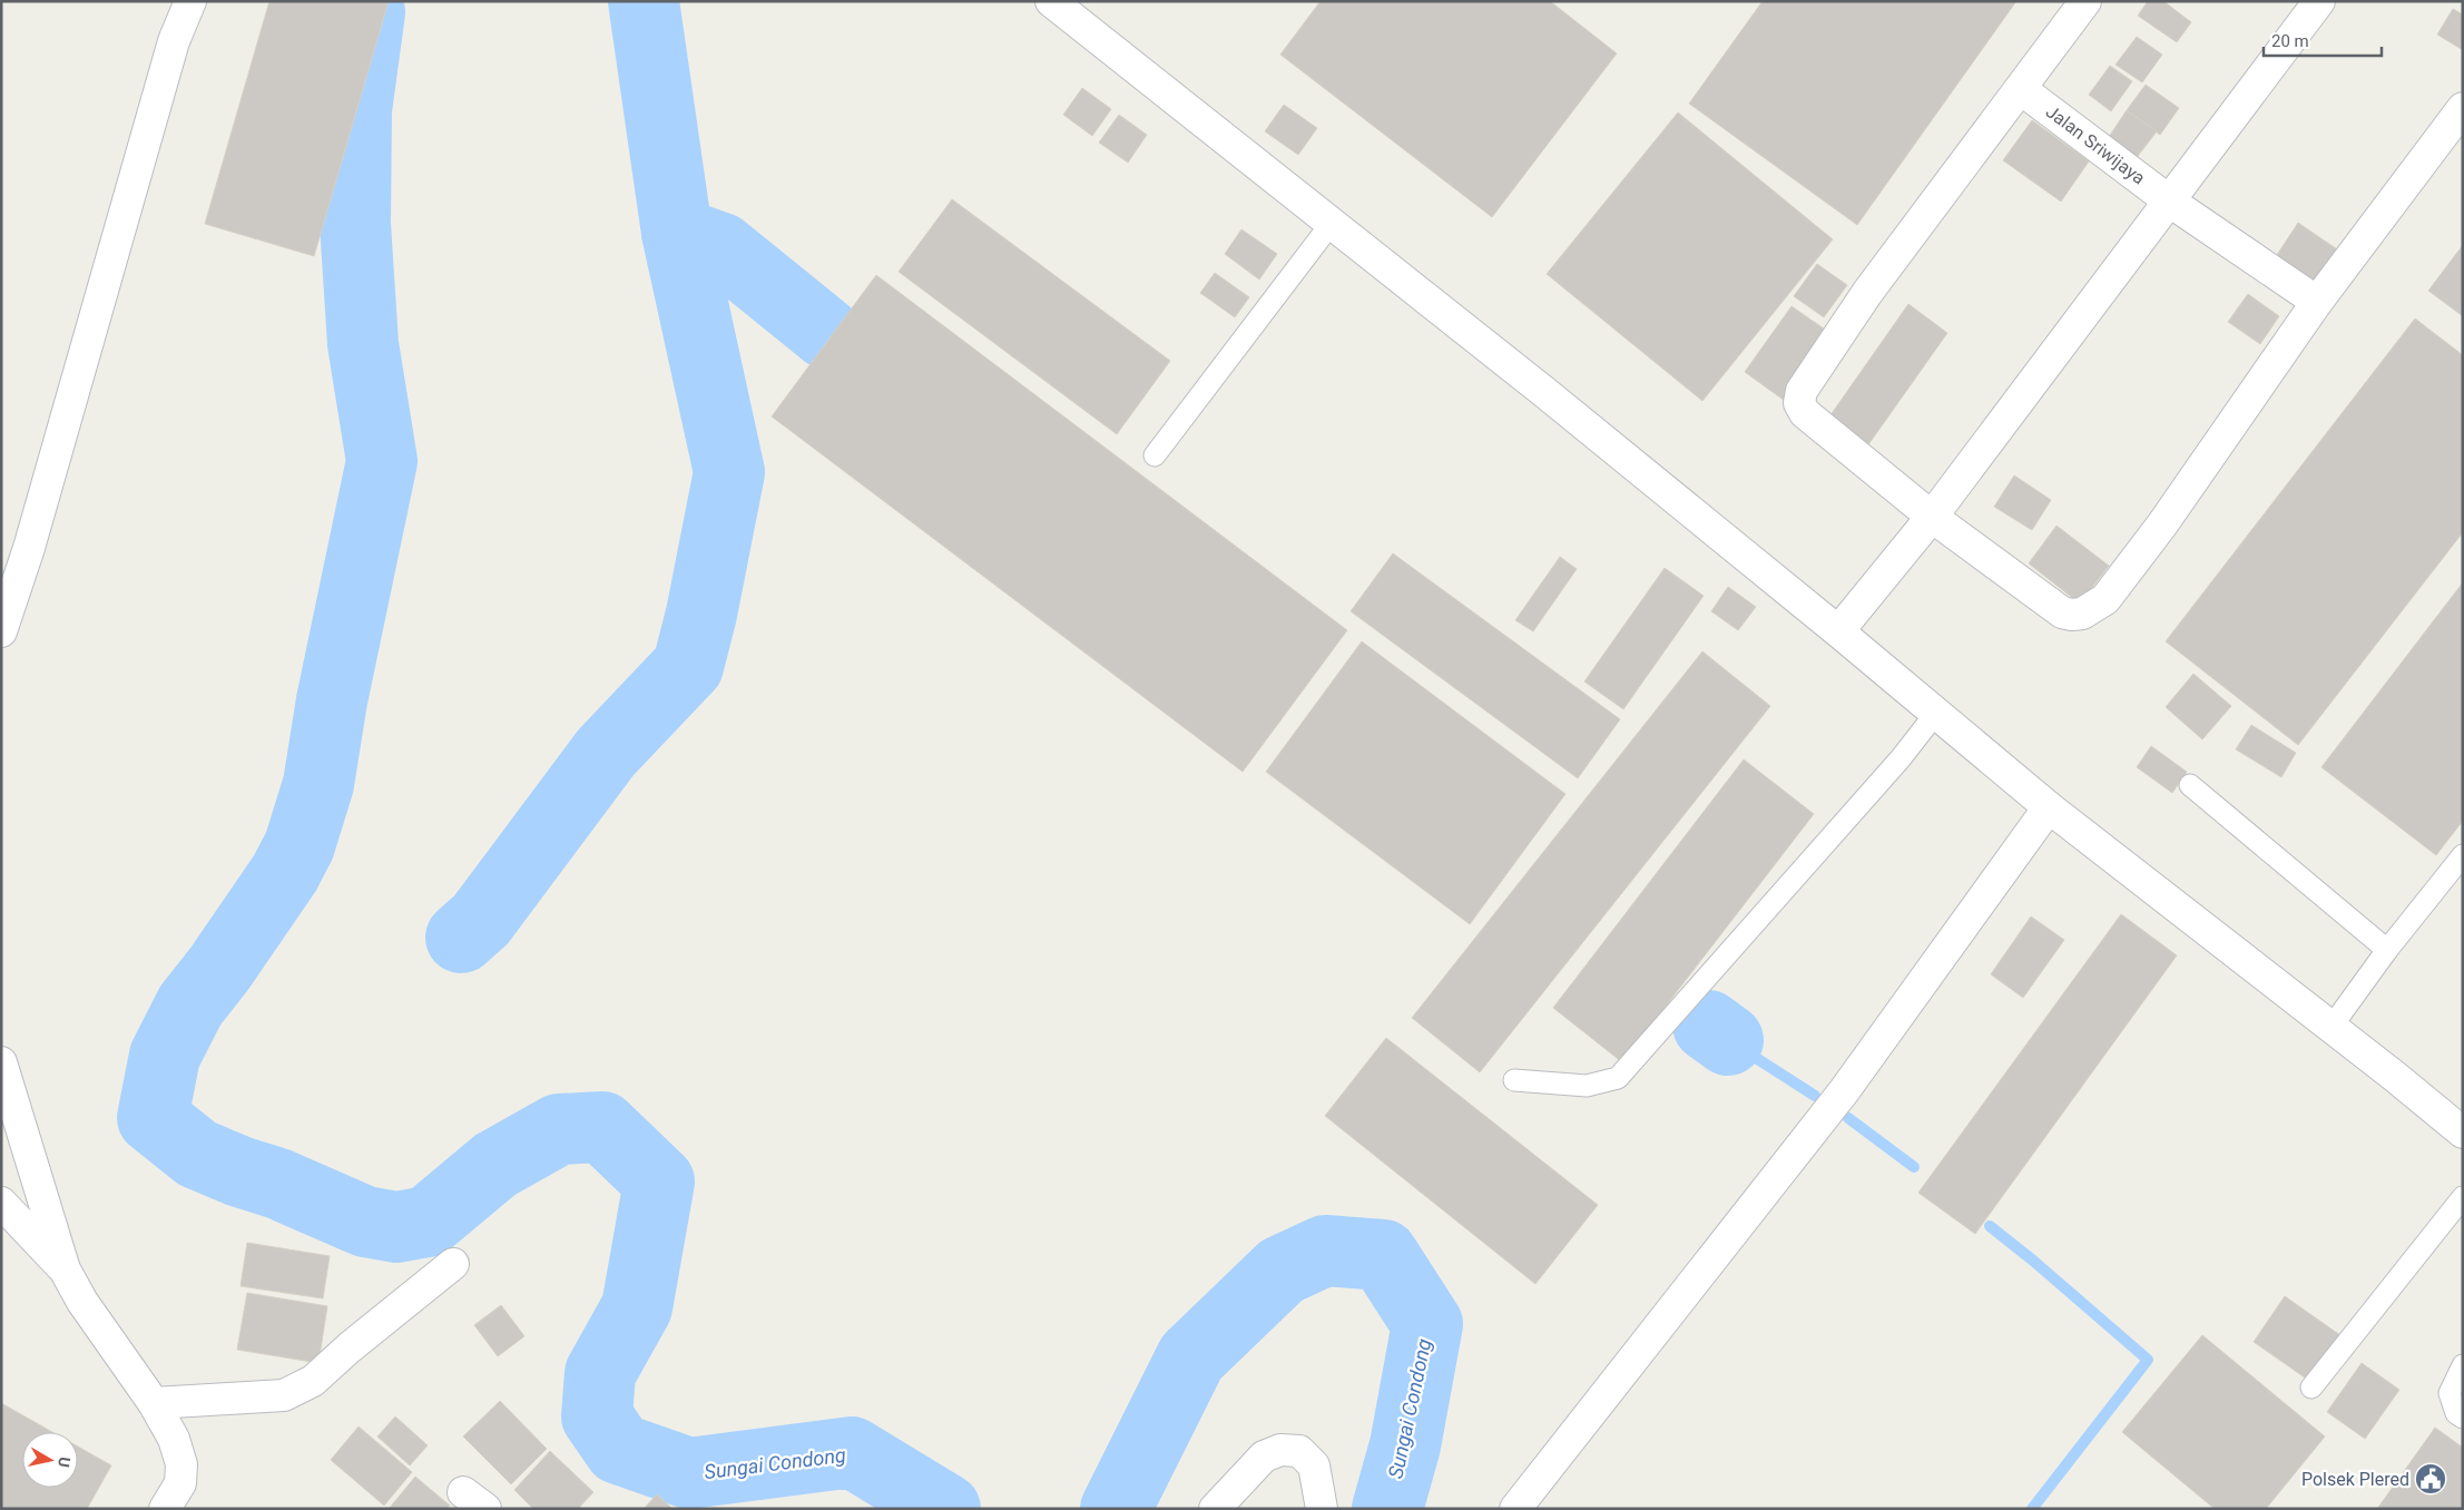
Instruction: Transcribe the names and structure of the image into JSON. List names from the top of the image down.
{
  "streets": {
    "street": ["Jalan Sriwijaya"]
  },
  "water": ["Sungai Condong"],
  "places": {
    "public building": ["Polsek Plered"]
  },
  "scale_bar": "20 m",
  "north": "right"
}
